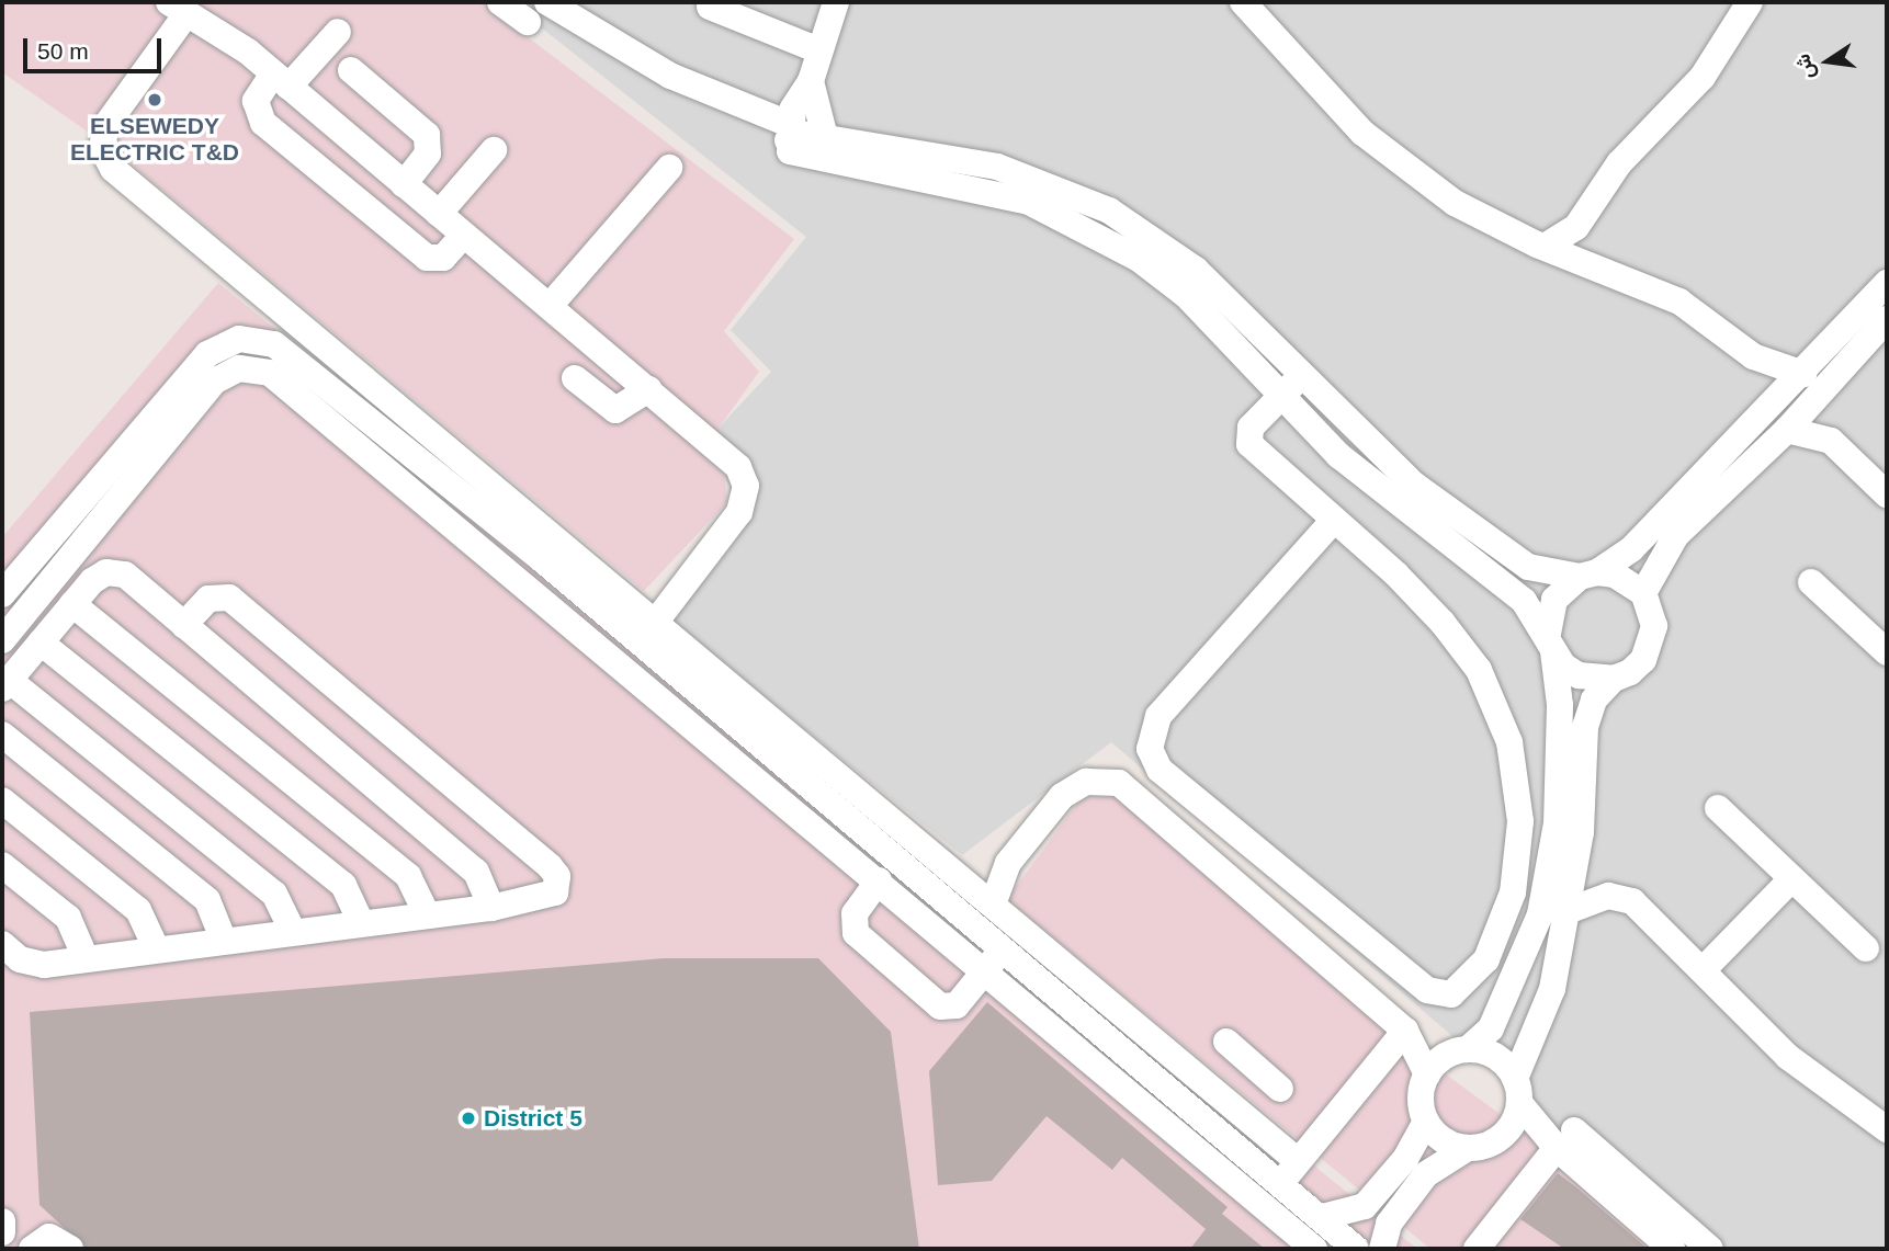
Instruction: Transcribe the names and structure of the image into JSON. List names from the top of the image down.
{
  "places": ["ELSEWEDY ELECTRIC T&D", "District 5"],
  "scale_bar": "50 m",
  "north": "left"
}
